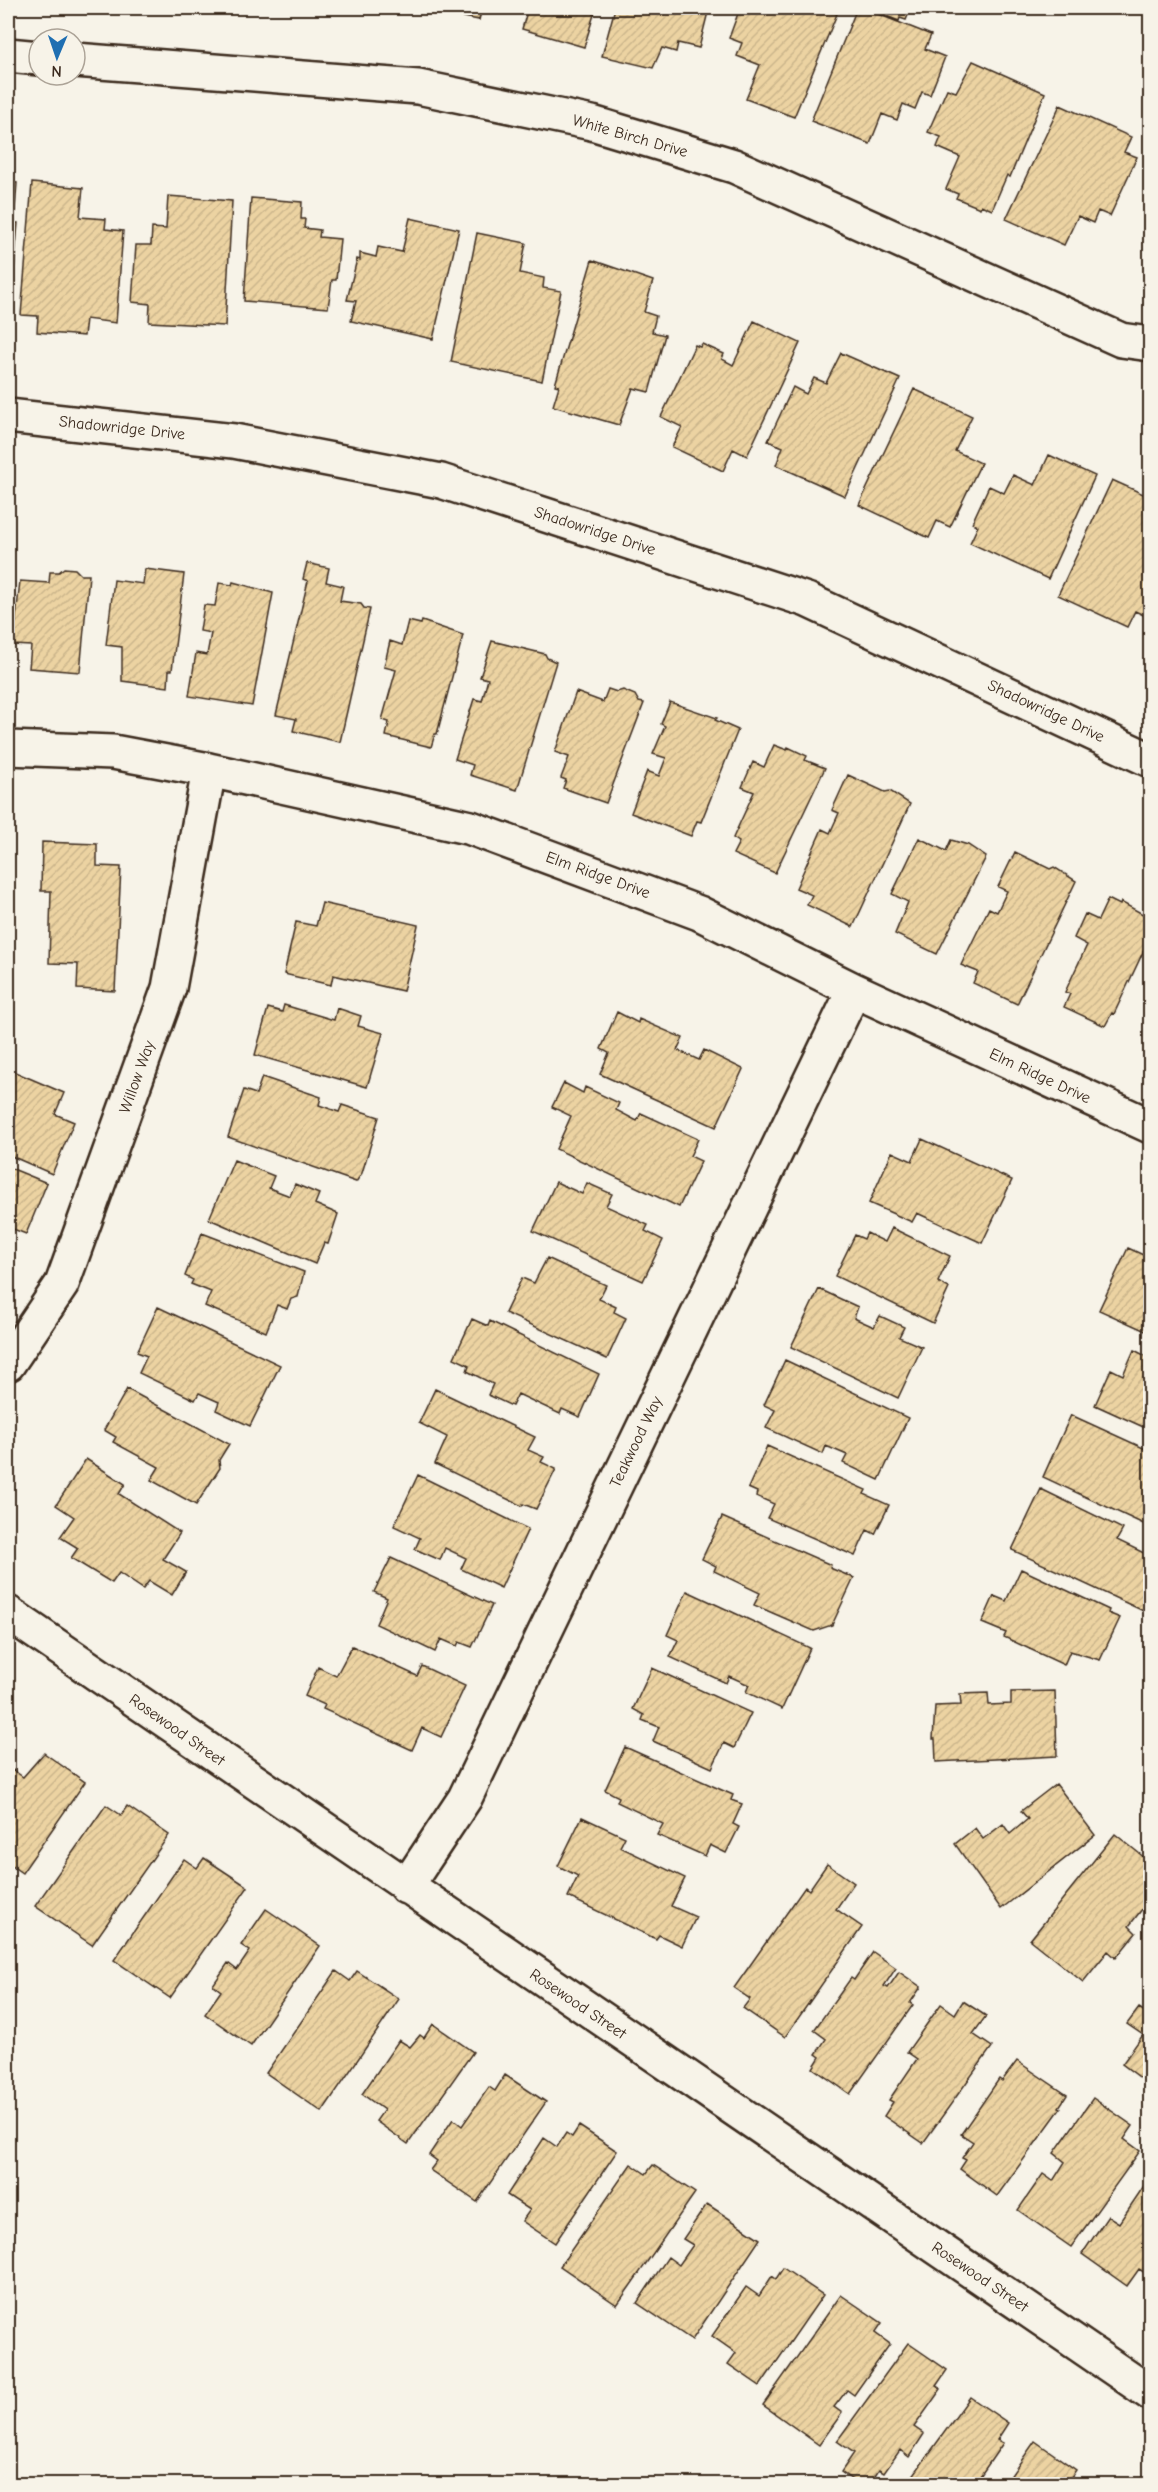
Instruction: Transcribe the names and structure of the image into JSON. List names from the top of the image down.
{
  "streets": {
    "street": [
      "White Birch Drive",
      "Shadowridge Drive",
      "Elm Ridge Drive",
      "Willow Way",
      "Teakwood Way",
      "Rosewood Street"
    ]
  },
  "crossings": [
    ["Elm Ridge Drive", "Willow Way"],
    ["Elm Ridge Drive", "Teakwood Way"],
    ["Teakwood Way", "Rosewood Street"]
  ],
  "north": "bottom"
}
